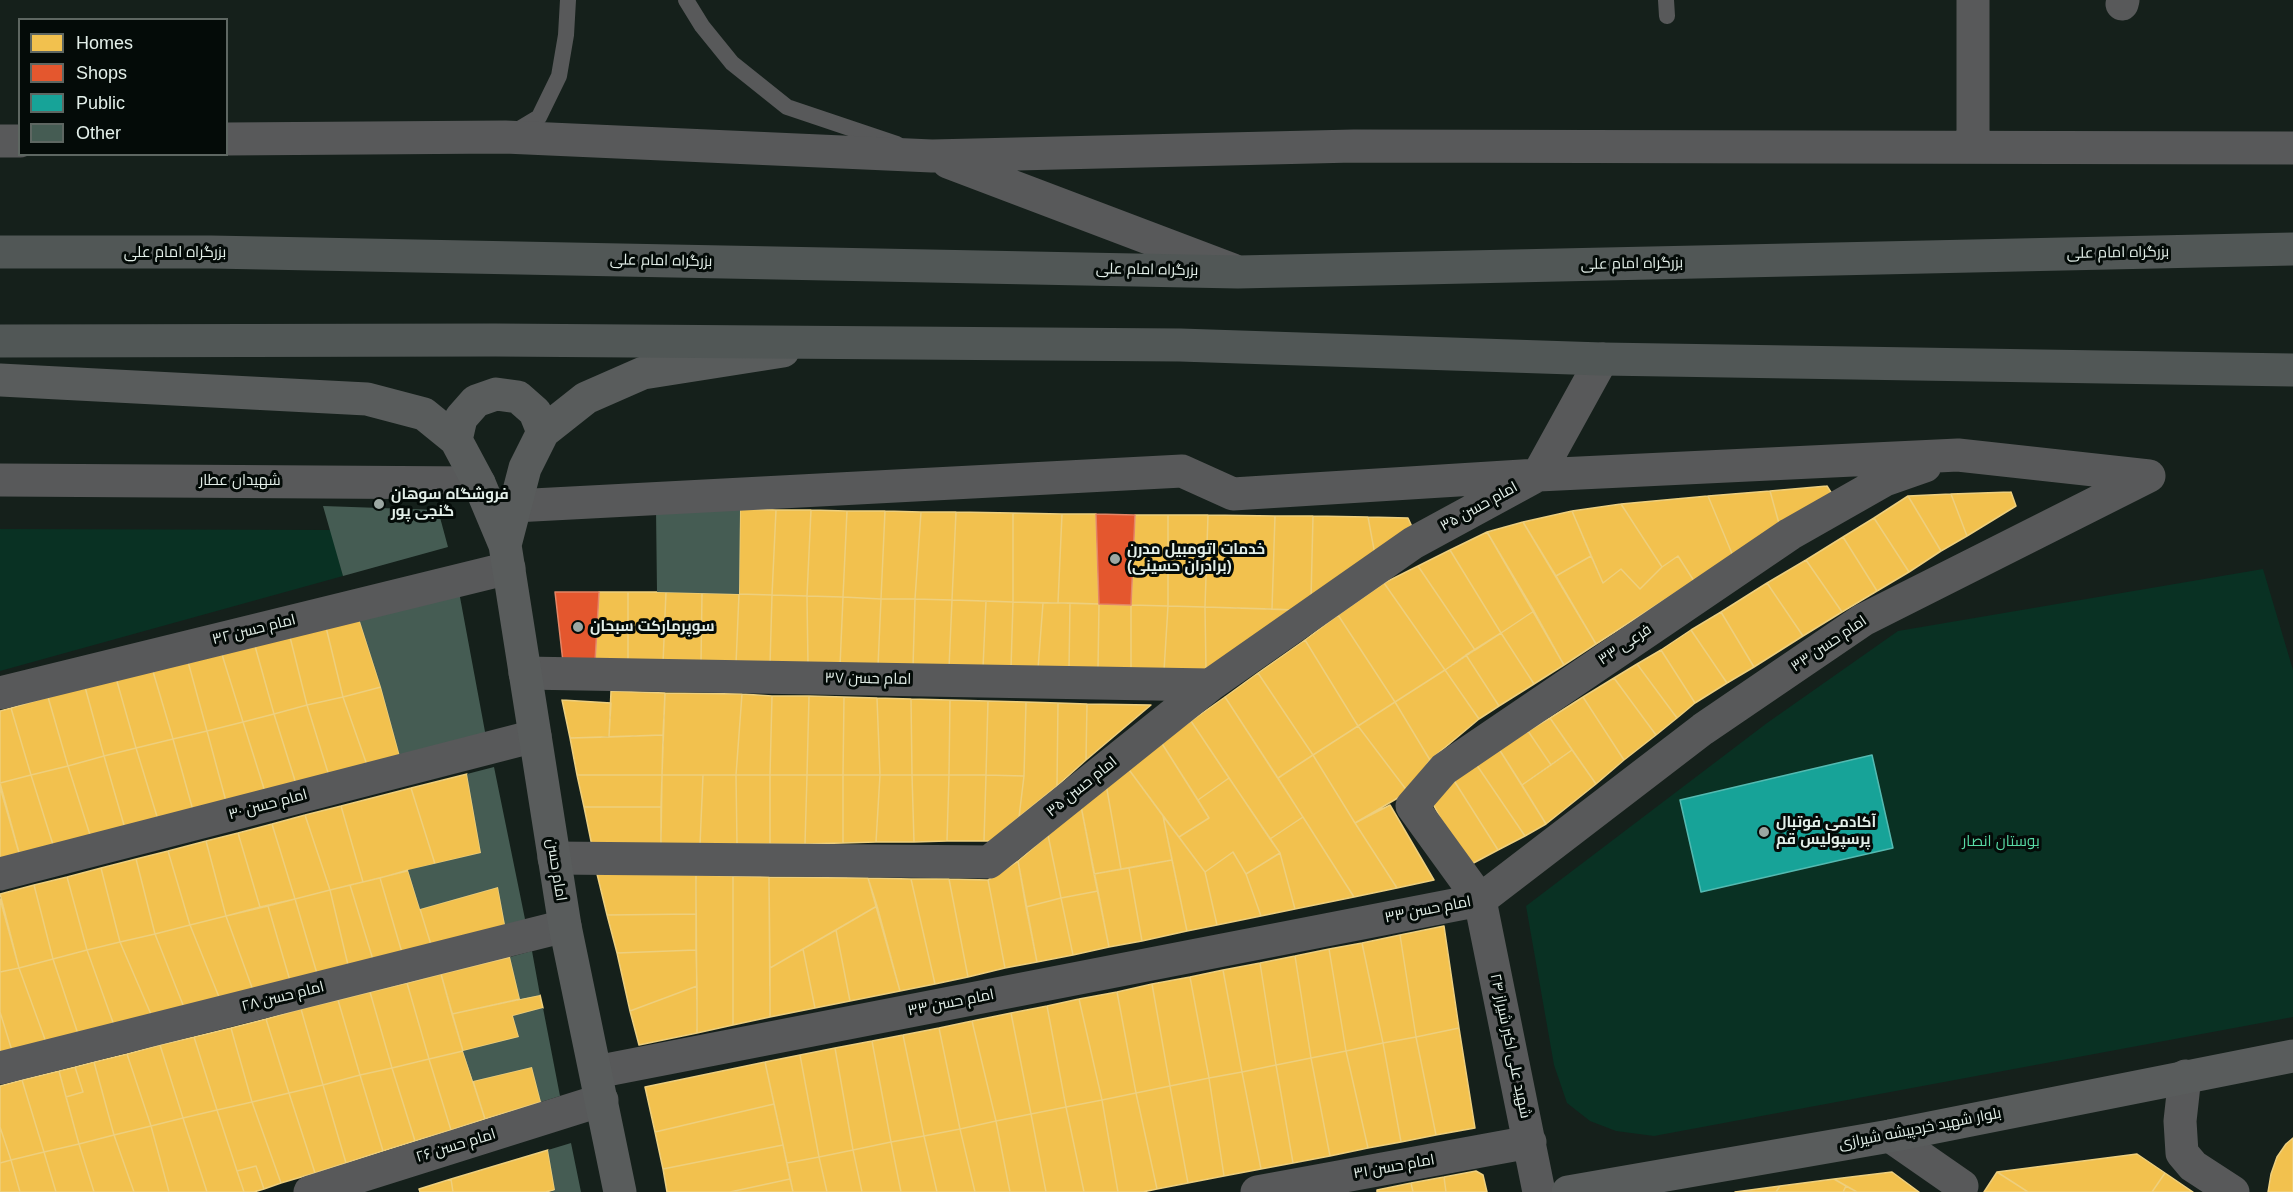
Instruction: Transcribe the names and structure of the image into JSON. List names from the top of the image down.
{
  "streets": {
    "highway": ["بزرگراه امام علی"],
    "main road": ["امام حسن", "بلوار شهید خردپیشه شیرازی"],
    "street": [
      "شهیدان عطار",
      "امام حسن ۳۵",
      "امام حسن ۳۲",
      "امام حسن ۳۳",
      "فرعی ۳۳",
      "امام حسن ۳۷",
      "امام حسن ۳۰",
      "امام حسن ۲۸",
      "شهید علی اکبر شیراز ۲۴",
      "امام حسن ۲۶",
      "امام حسن ۳۱"
    ]
  },
  "crossings": [
    ["امام حسن ۳۵", "امام حسن ۳۷"],
    ["امام حسن ۳۵", "امام حسن"],
    ["امام حسن ۳۲", "امام حسن"],
    ["امام حسن ۳۳", "فرعی ۳۳"],
    ["امام حسن ۳۳", "امام حسن"],
    ["امام حسن ۳۳", "شهید علی اکبر شیراز ۲۴"],
    ["امام حسن ۳۳", "امام حسن ۲۶"],
    ["فرعی ۳۳", "شهید علی اکبر شیراز ۲۴"],
    ["امام حسن ۳۷", "امام حسن"],
    ["امام حسن ۳۰", "امام حسن"],
    ["امام حسن", "امام حسن ۲۸"],
    ["امام حسن", "امام حسن ۲۶"],
    ["شهید علی اکبر شیراز ۲۴", "امام حسن ۳۱"]
  ],
  "parks": ["بوستان انصار"],
  "places": [
    "فروشگاه سوهان گنجی پور",
    "خدمات اتومبیل مدرن (برادران حسینی)",
    "سوپرمارکت سبحان",
    "آکادمی فوتبال پرسپولیس قم"
  ],
  "legend": [
    "Homes",
    "Shops",
    "Public",
    "Other"
  ]
}
